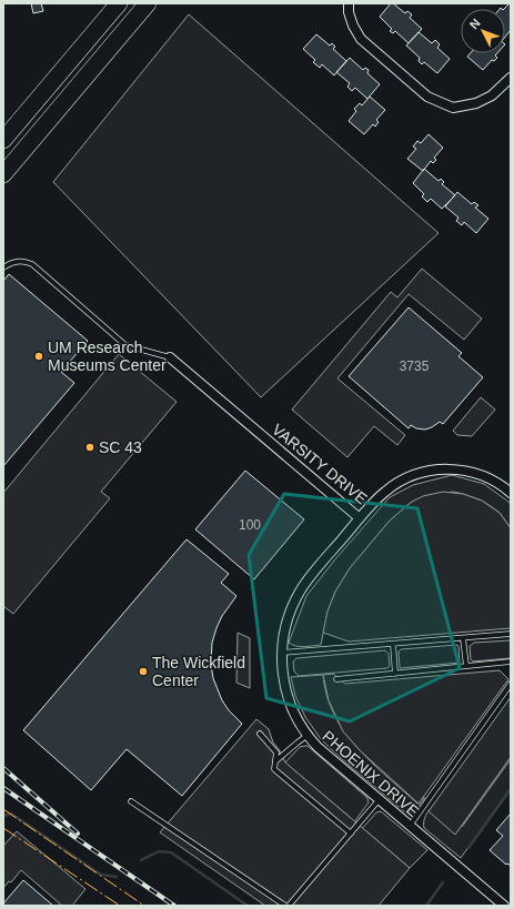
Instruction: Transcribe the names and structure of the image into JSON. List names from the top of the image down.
{
  "streets": {
    "street": ["VARSITY DRIVE", "PHOENIX DRIVE"]
  },
  "crossings": [
    ["VARSITY DRIVE", "PHOENIX DRIVE"]
  ],
  "places": ["UM Research Museums Center", "SC 43", "The Wickfield Center"],
  "house_numbers": ["3735", "100"],
  "north": "top left"
}
